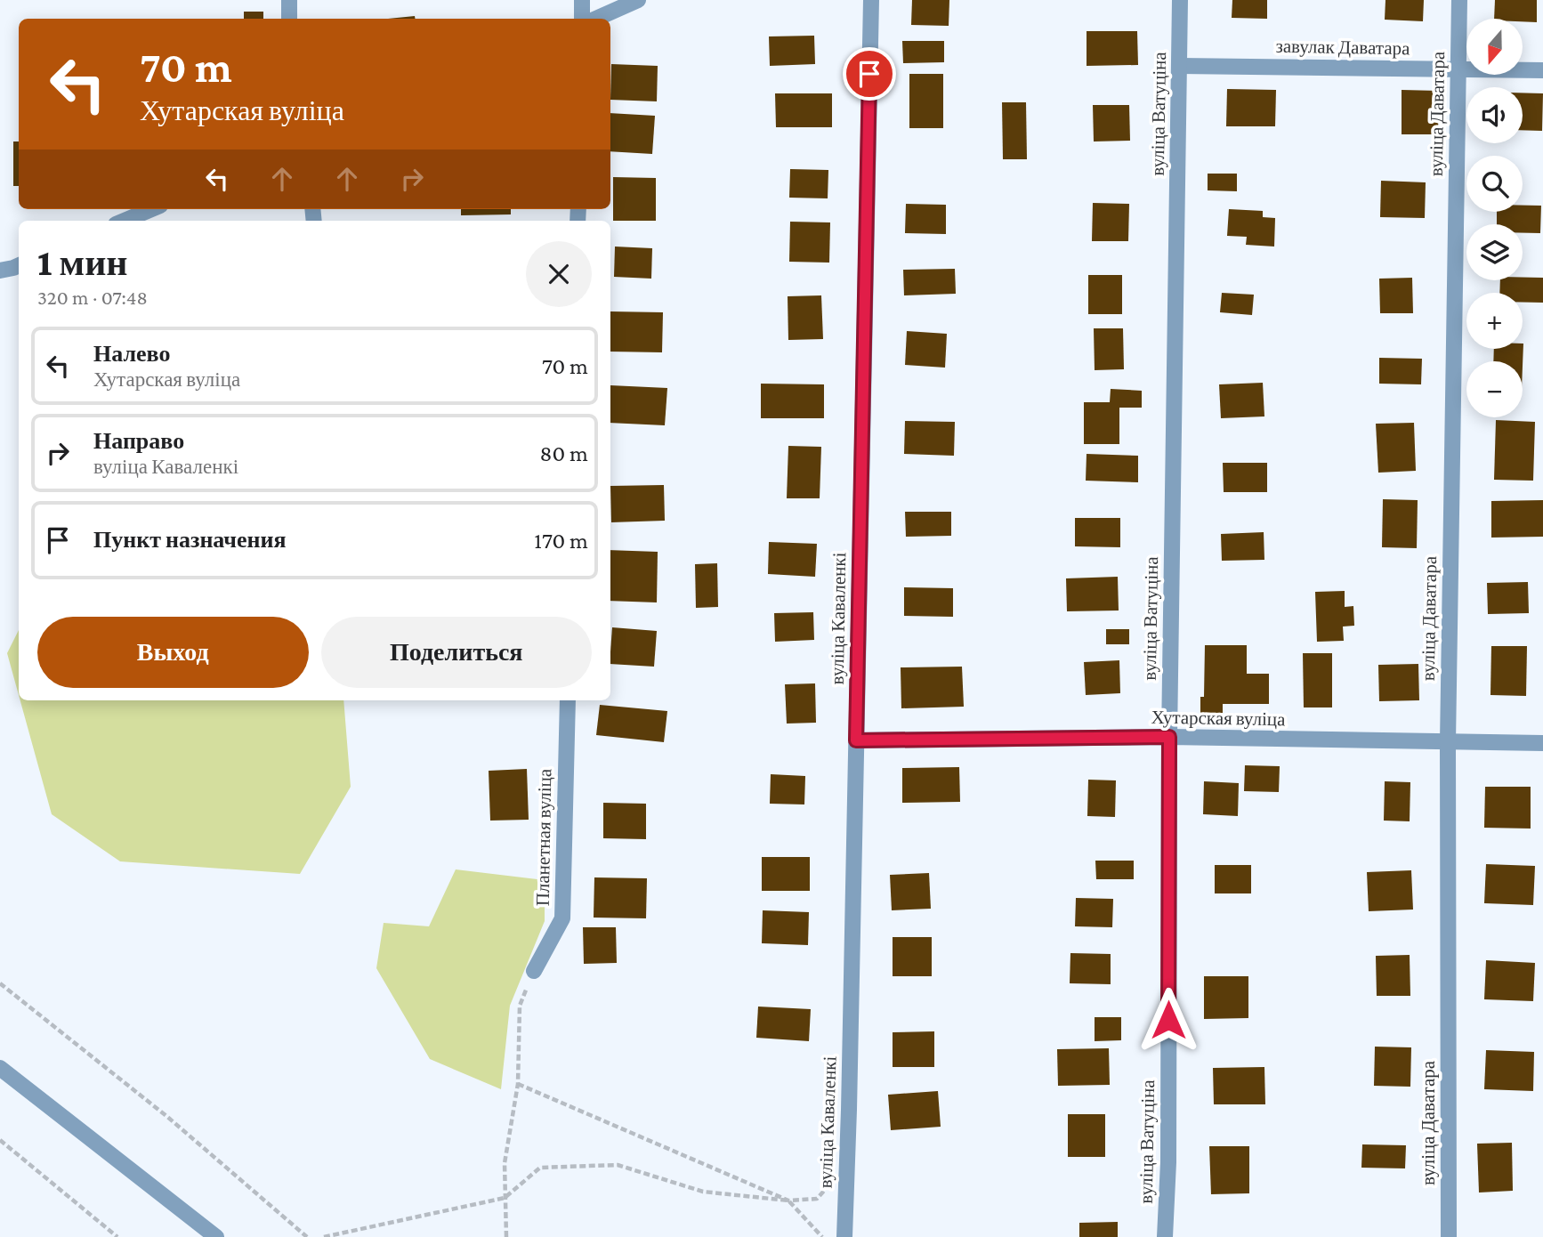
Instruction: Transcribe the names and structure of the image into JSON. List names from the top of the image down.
{
  "streets": {
    "street": [
      "завулак Даватара",
      "вуліца Ватуціна",
      "вуліца Даватара",
      "вуліца Каваленкі",
      "Хутарская вуліца",
      "Планетная вуліца"
    ]
  },
  "crossings": [
    ["завулак Даватара", "вуліца Ватуціна"],
    ["завулак Даватара", "вуліца Даватара"],
    ["вуліца Ватуціна", "Хутарская вуліца"],
    ["вуліца Даватара", "Хутарская вуліца"],
    ["вуліца Каваленкі", "Хутарская вуліца"]
  ],
  "north": "bottom",
  "page": {
    "map_buttons": ["+", "−"],
    "turn": ["70 m", "Хутарская вуліца"],
    "heading": ["1 мин", "320 m · 07:48"],
    "list": [
      {
        "name": "Налево",
        "note": "Хутарская вуліца",
        "value": "70 m"
      },
      {
        "name": "Направо",
        "note": "вуліца Каваленкі",
        "value": "80 m"
      },
      {
        "name": "Пункт назначения",
        "value": "170 m"
      }
    ],
    "buttons": ["Выход", "Поделиться"]
  }
}
